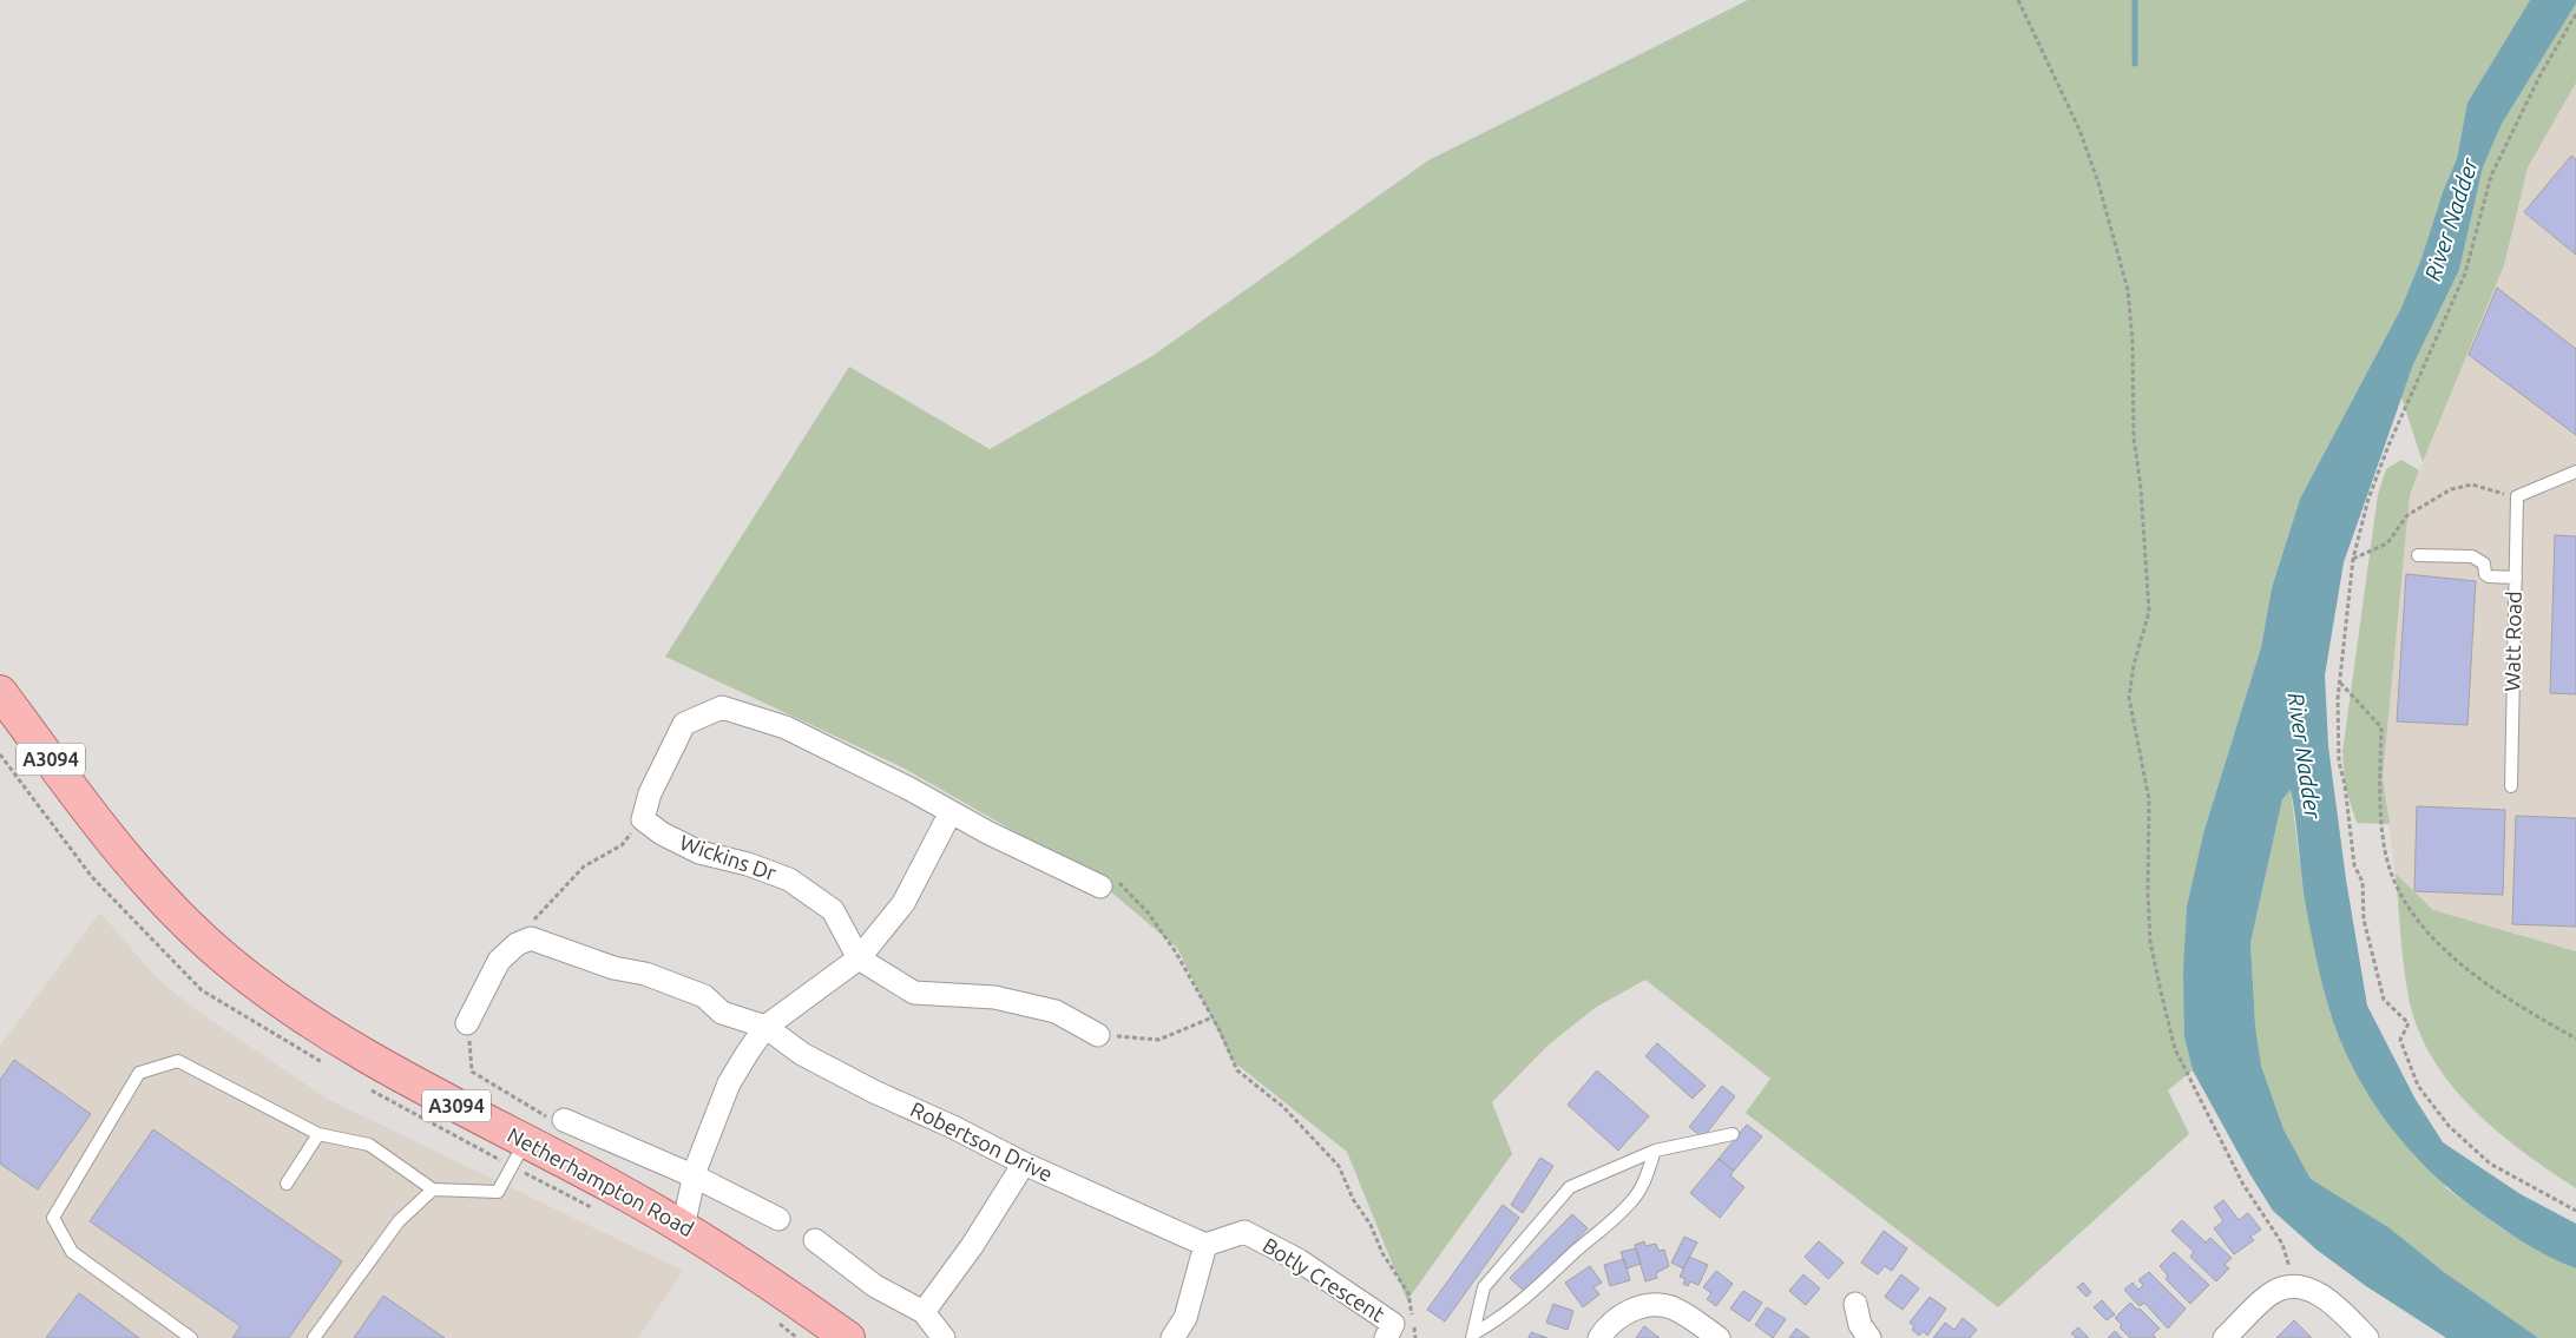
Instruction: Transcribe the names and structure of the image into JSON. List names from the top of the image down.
{
  "streets": {
    "main road": ["A3094", "Netherhampton Road"],
    "street": ["Wickins Dr", "Robertson Drive", "Botly Crescent"],
    "lane": ["Watt Road"]
  },
  "crossings": [
    ["Robertson Drive", "Botly Crescent"]
  ],
  "water": ["River Nadder"]
}
